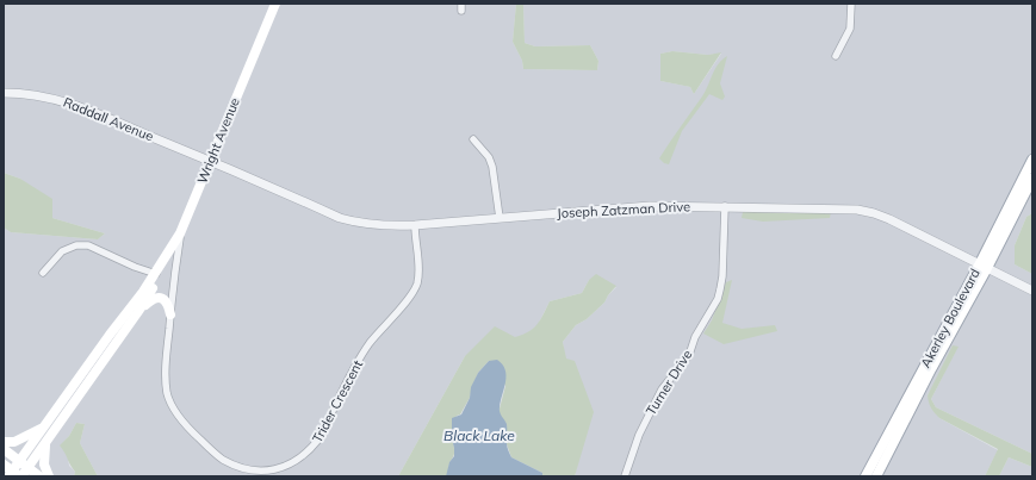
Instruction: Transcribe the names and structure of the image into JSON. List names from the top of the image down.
{
  "streets": {
    "main road": ["Wright Avenue", "Akerley Boulevard"],
    "street": [
      "Raddall Avenue",
      "Joseph Zatzman Drive",
      "Turner Drive",
      "Trider Crescent"
    ]
  },
  "crossings": [
    ["Raddall Avenue", "Wright Avenue"],
    ["Raddall Avenue", "Joseph Zatzman Drive"],
    ["Wright Avenue", "Joseph Zatzman Drive"],
    ["Wright Avenue", "Trider Crescent"],
    ["Joseph Zatzman Drive", "Akerley Boulevard"],
    ["Joseph Zatzman Drive", "Turner Drive"],
    ["Joseph Zatzman Drive", "Trider Crescent"]
  ],
  "water": ["Black Lake"]
}
